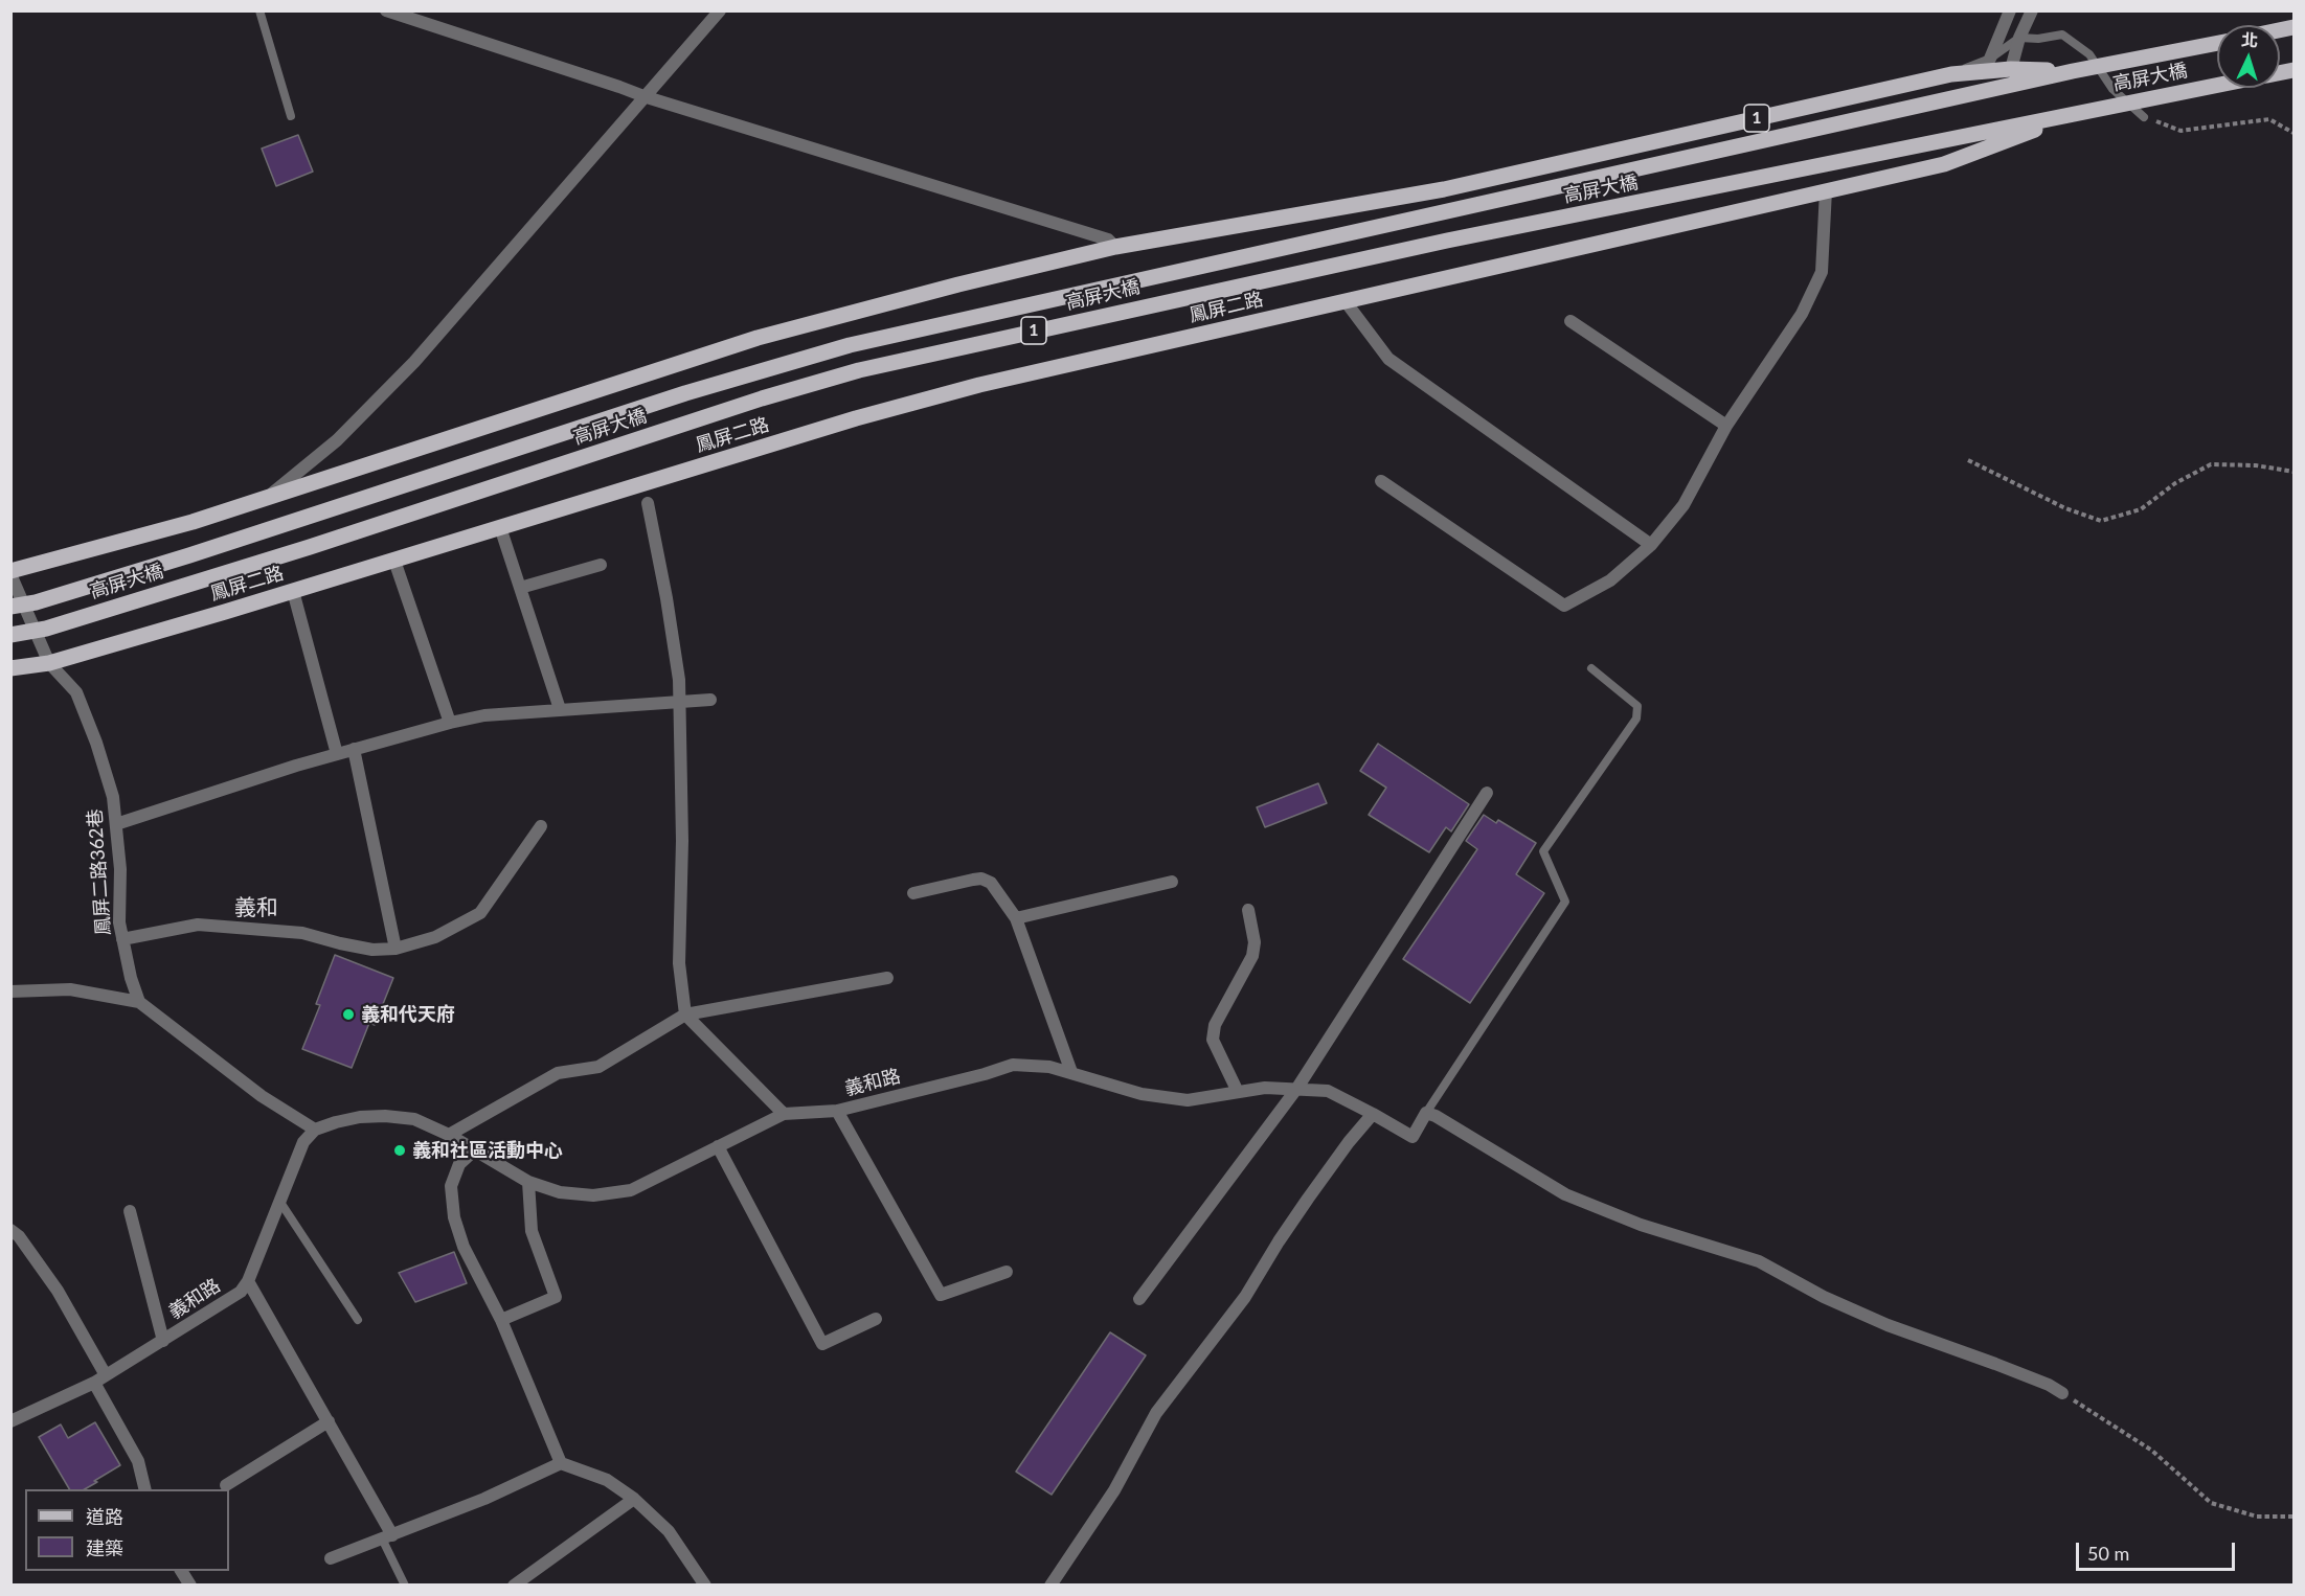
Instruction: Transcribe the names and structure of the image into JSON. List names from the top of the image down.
{
  "streets": {
    "main road": ["高屏大橋", "1", "鳳屏二路"],
    "street": ["鳳屏二路362巷", "義和路"]
  },
  "crossings": [
    ["高屏大橋", "1"],
    ["高屏大橋", "鳳屏二路"],
    ["1", "鳳屏二路362巷"],
    ["鳳屏二路", "鳳屏二路362巷"]
  ],
  "districts": ["義和"],
  "places": ["義和代天府", "義和社區活動中心"],
  "legend": ["道路", "建築"],
  "scale_bar": "50 m",
  "north": "top"
}
